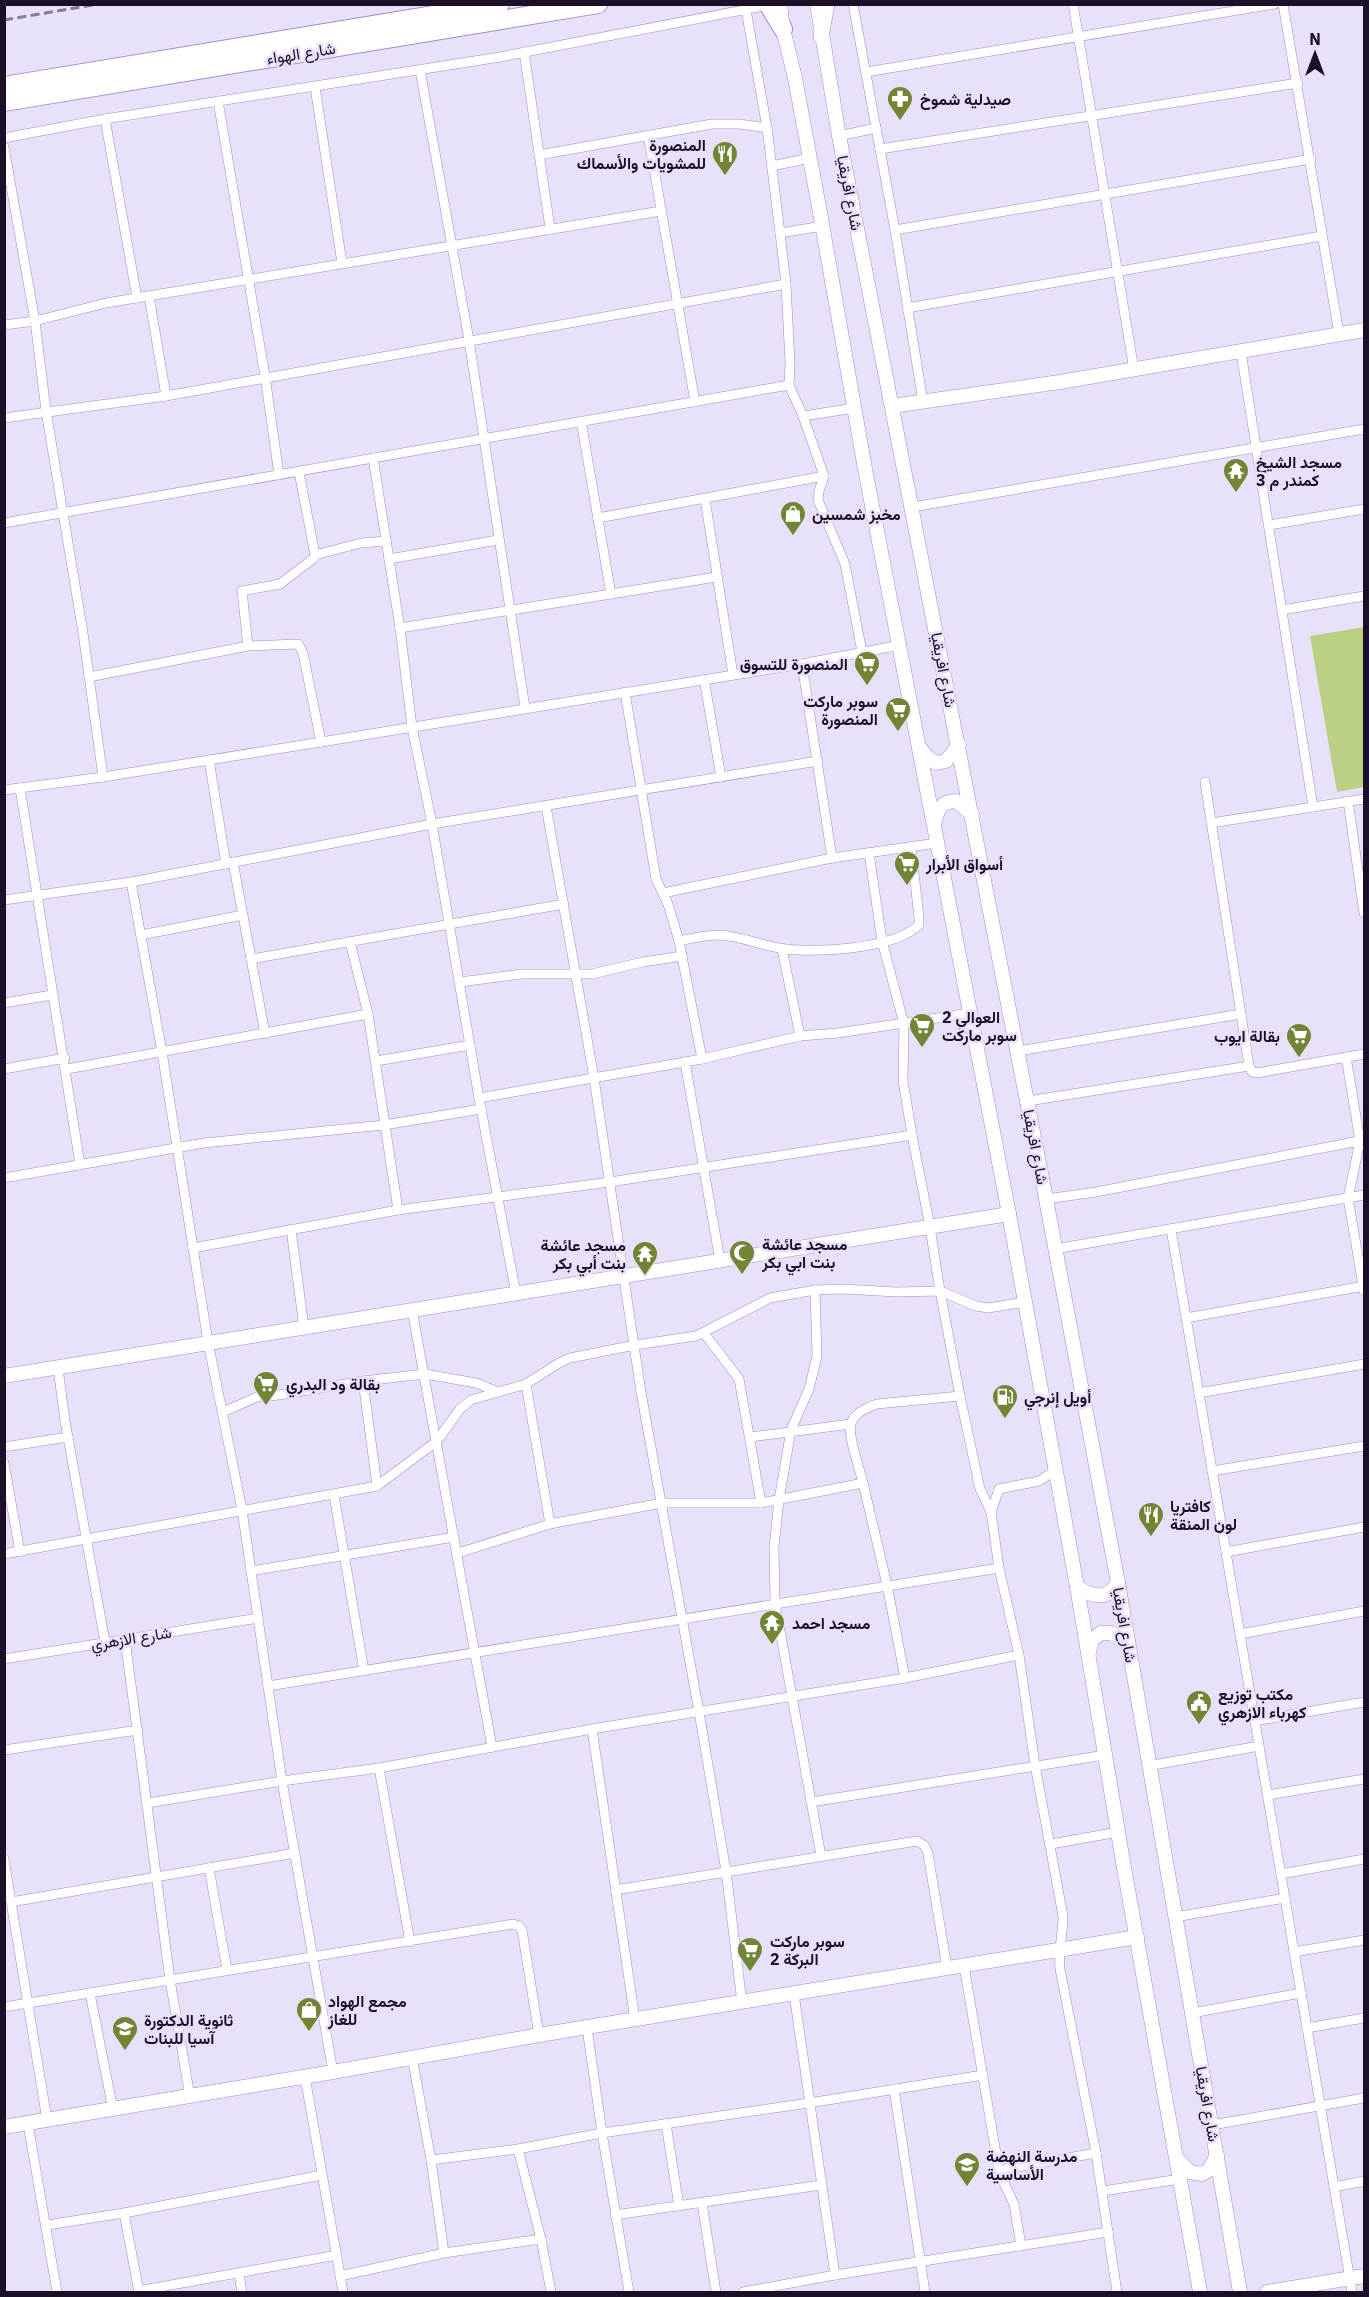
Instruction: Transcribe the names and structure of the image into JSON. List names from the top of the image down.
{
  "streets": {
    "highway": ["شارع الهواء"],
    "street": ["شارع افريقيا", "شارع الازهري"]
  },
  "places": {
    "pharmacy": ["صيدلية شموخ"],
    "restaurant": ["المنصورة للمشويات والأسماك", "كافتريا لون المنقة"],
    "temple": ["مسجد الشيخ كمندر م 3", "مسجد عائشة بنت أبي بكر", "مسجد احمد"],
    "shop": ["مخبز شمسين", "مجمع الهواد للغاز"],
    "supermarket": [
      "المنصورة للتسوق",
      "سوبر ماركت المنصورة",
      "أسواق الأبرار",
      "العوالي 2 سوبر ماركت",
      "بقالة ايوب",
      "بقالة ود البدري",
      "سوبر ماركت البركة 2"
    ],
    "mosque": ["مسجد عائشة بنت ابي بكر"],
    "fuel station": ["أويل إنرجي"],
    "public building": ["مكتب توزيع كهرباء الازهري"],
    "school or university": ["ثانوية الدكتورة آسيا للبنات", "مدرسة النهضة الأساسية"]
  },
  "north": "top"
}
